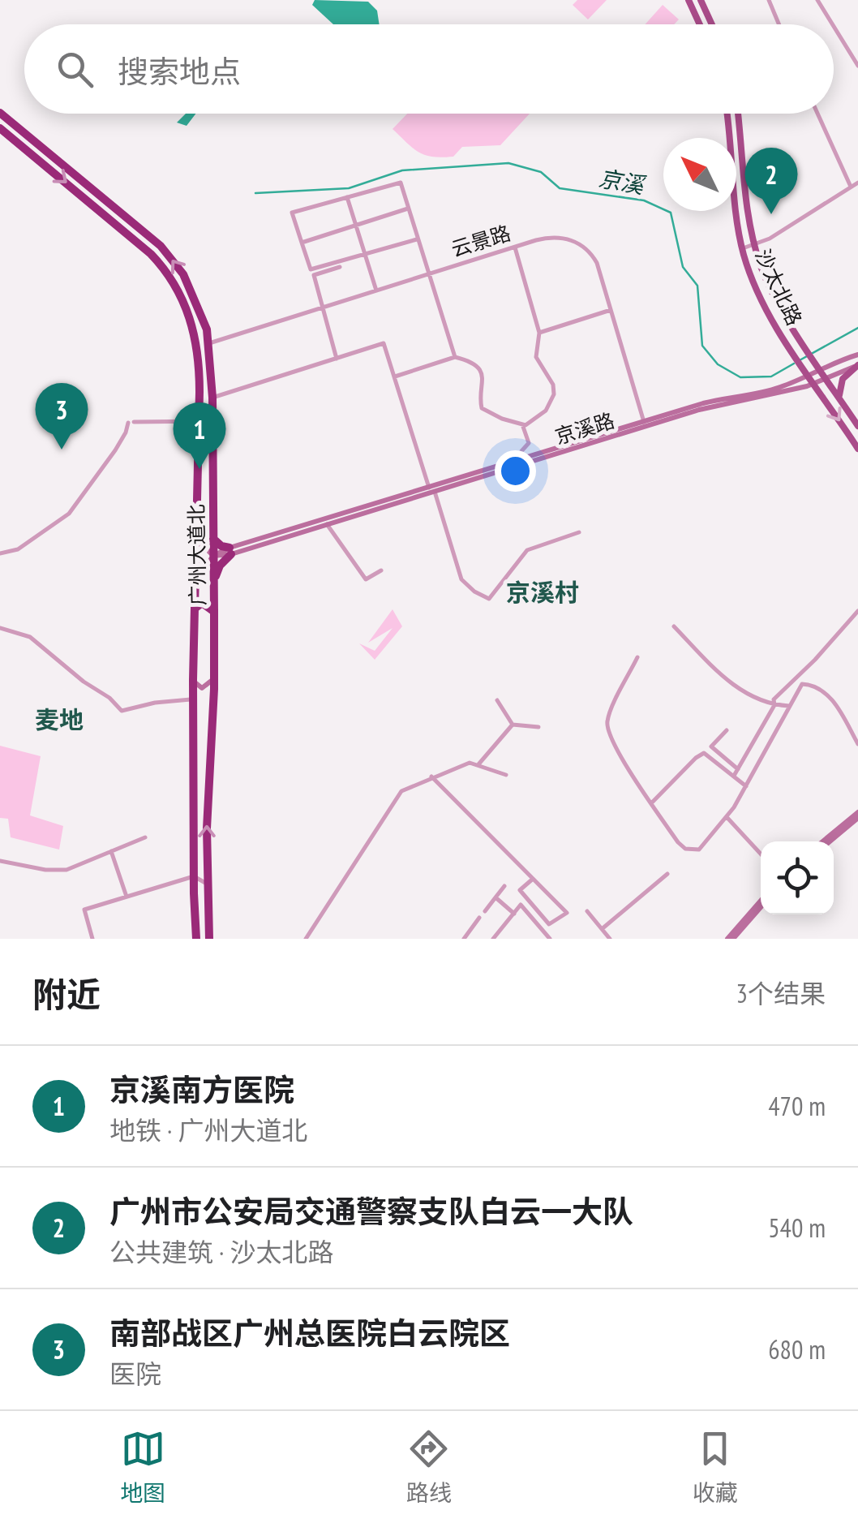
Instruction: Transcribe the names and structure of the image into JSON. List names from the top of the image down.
{
  "streets": {
    "highway": ["广州大道北"],
    "main road": ["沙太北路", "京溪路"],
    "street": ["云景路"]
  },
  "crossings": [
    ["云景路", "京溪路"],
    ["云景路", "广州大道北"],
    ["沙太北路", "京溪路"],
    ["京溪路", "广州大道北"]
  ],
  "districts": ["京溪村", "麦地"],
  "water": ["京溪"],
  "north": "top left",
  "page": {
    "search": "搜索地点",
    "pins": ["2", "3", "1"],
    "heading": ["附近", "3个结果"],
    "list": [
      {
        "mark": "1",
        "name": "京溪南方医院",
        "note": "地铁 · 广州大道北",
        "value": "470 m"
      },
      {
        "mark": "2",
        "name": "广州市公安局交通警察支队白云一大队",
        "note": "公共建筑 · 沙太北路",
        "value": "540 m"
      },
      {
        "mark": "3",
        "name": "南部战区广州总医院白云院区",
        "note": "医院",
        "value": "680 m"
      }
    ],
    "nav": ["地图", "路线", "收藏"]
  }
}
